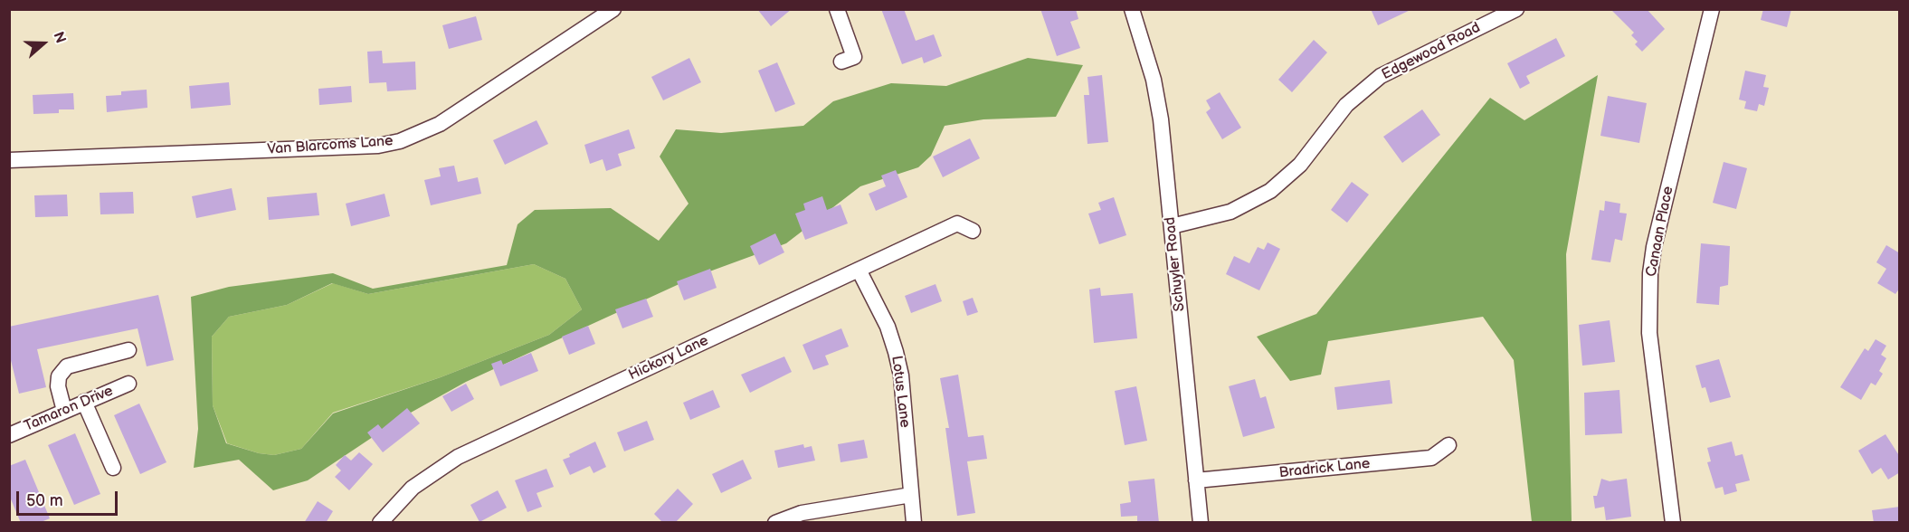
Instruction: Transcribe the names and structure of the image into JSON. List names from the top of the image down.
{
  "streets": {
    "street": [
      "Edgewood Road",
      "Van Blarcoms Lane",
      "Canaan Place",
      "Schuyler Road",
      "Hickory Lane",
      "Lotus Lane",
      "Tamaron Drive",
      "Bradrick Lane"
    ]
  },
  "crossings": [
    ["Edgewood Road", "Schuyler Road"],
    ["Schuyler Road", "Bradrick Lane"],
    ["Hickory Lane", "Lotus Lane"]
  ],
  "scale_bar": "50 m",
  "north": "right"
}
